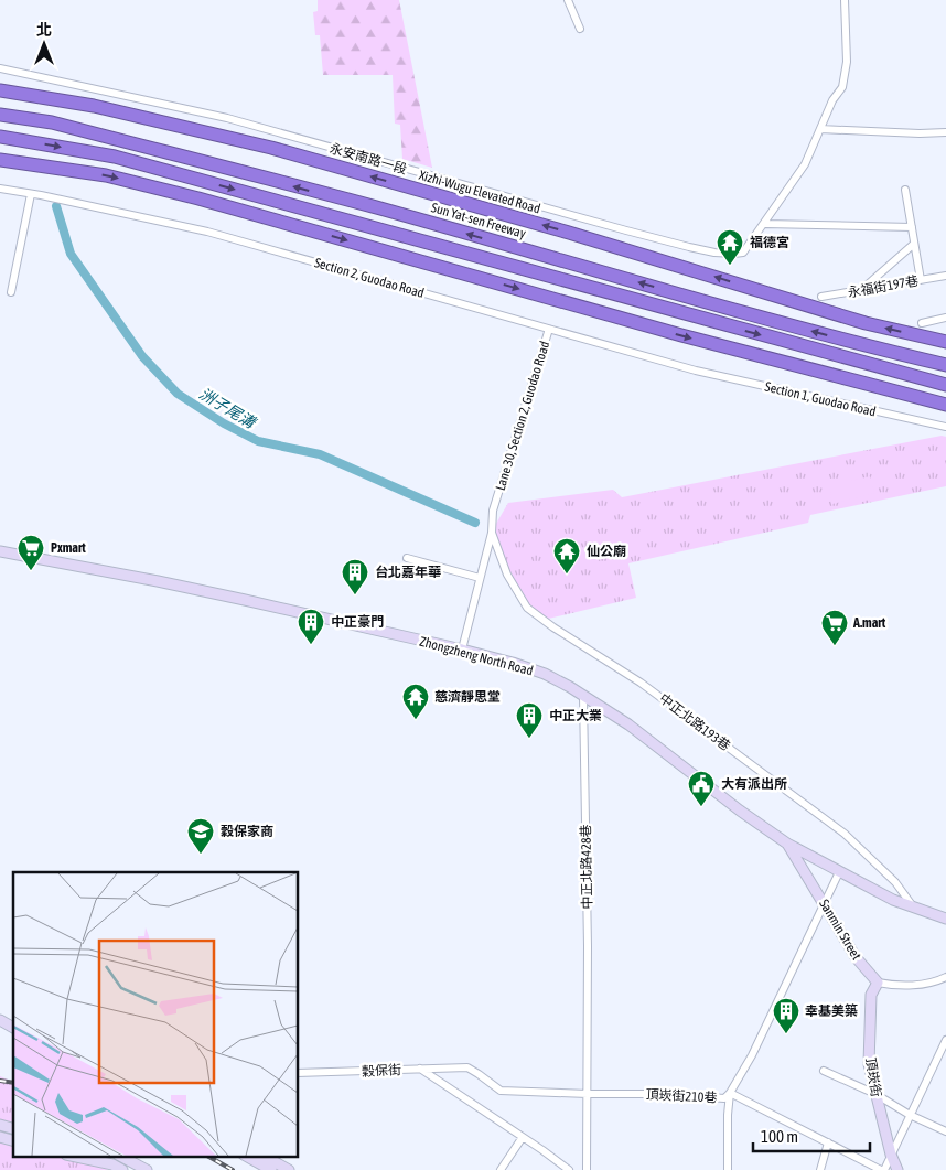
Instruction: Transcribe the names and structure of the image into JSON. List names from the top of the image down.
{
  "streets": {
    "highway": ["Xizhi-Wugu Elevated Road", "Sun Yat-sen Freeway"],
    "main road": ["Zhongzheng North Road", "Sanmin Street", "頂崁街"],
    "street": [
      "永安南路一段",
      "Section 2, Guodao Road",
      "永福街197巷",
      "Section 1, Guodao Road",
      "Lane 30, Section 2, Guodao Road",
      "中正北路193巷",
      "中正北路428巷",
      "穀保街",
      "頂崁街210巷"
    ]
  },
  "crossings": [
    ["Section 2, Guodao Road", "Section 1, Guodao Road"],
    ["Section 2, Guodao Road", "Lane 30, Section 2, Guodao Road"],
    ["Lane 30, Section 2, Guodao Road", "Zhongzheng North Road"],
    ["Lane 30, Section 2, Guodao Road", "中正北路193巷"],
    ["Zhongzheng North Road", "中正北路193巷"],
    ["Zhongzheng North Road", "中正北路428巷"],
    ["Zhongzheng North Road", "Sanmin Street"],
    ["中正北路428巷", "頂崁街210巷"],
    ["Sanmin Street", "頂崁街"],
    ["穀保街", "頂崁街210巷"]
  ],
  "water": ["洲子尾溝"],
  "places": {
    "temple": ["福德宮", "仙公廟", "慈濟靜思堂"],
    "supermarket": ["Pxmart", "A.mart"],
    "building": [
      "台北嘉年華",
      "中正豪門",
      "中正大業",
      "幸基美築"
    ],
    "public building": ["大有派出所"],
    "school or university": ["穀保家商"]
  },
  "scale_bar": "100 m",
  "north": "top"
}
